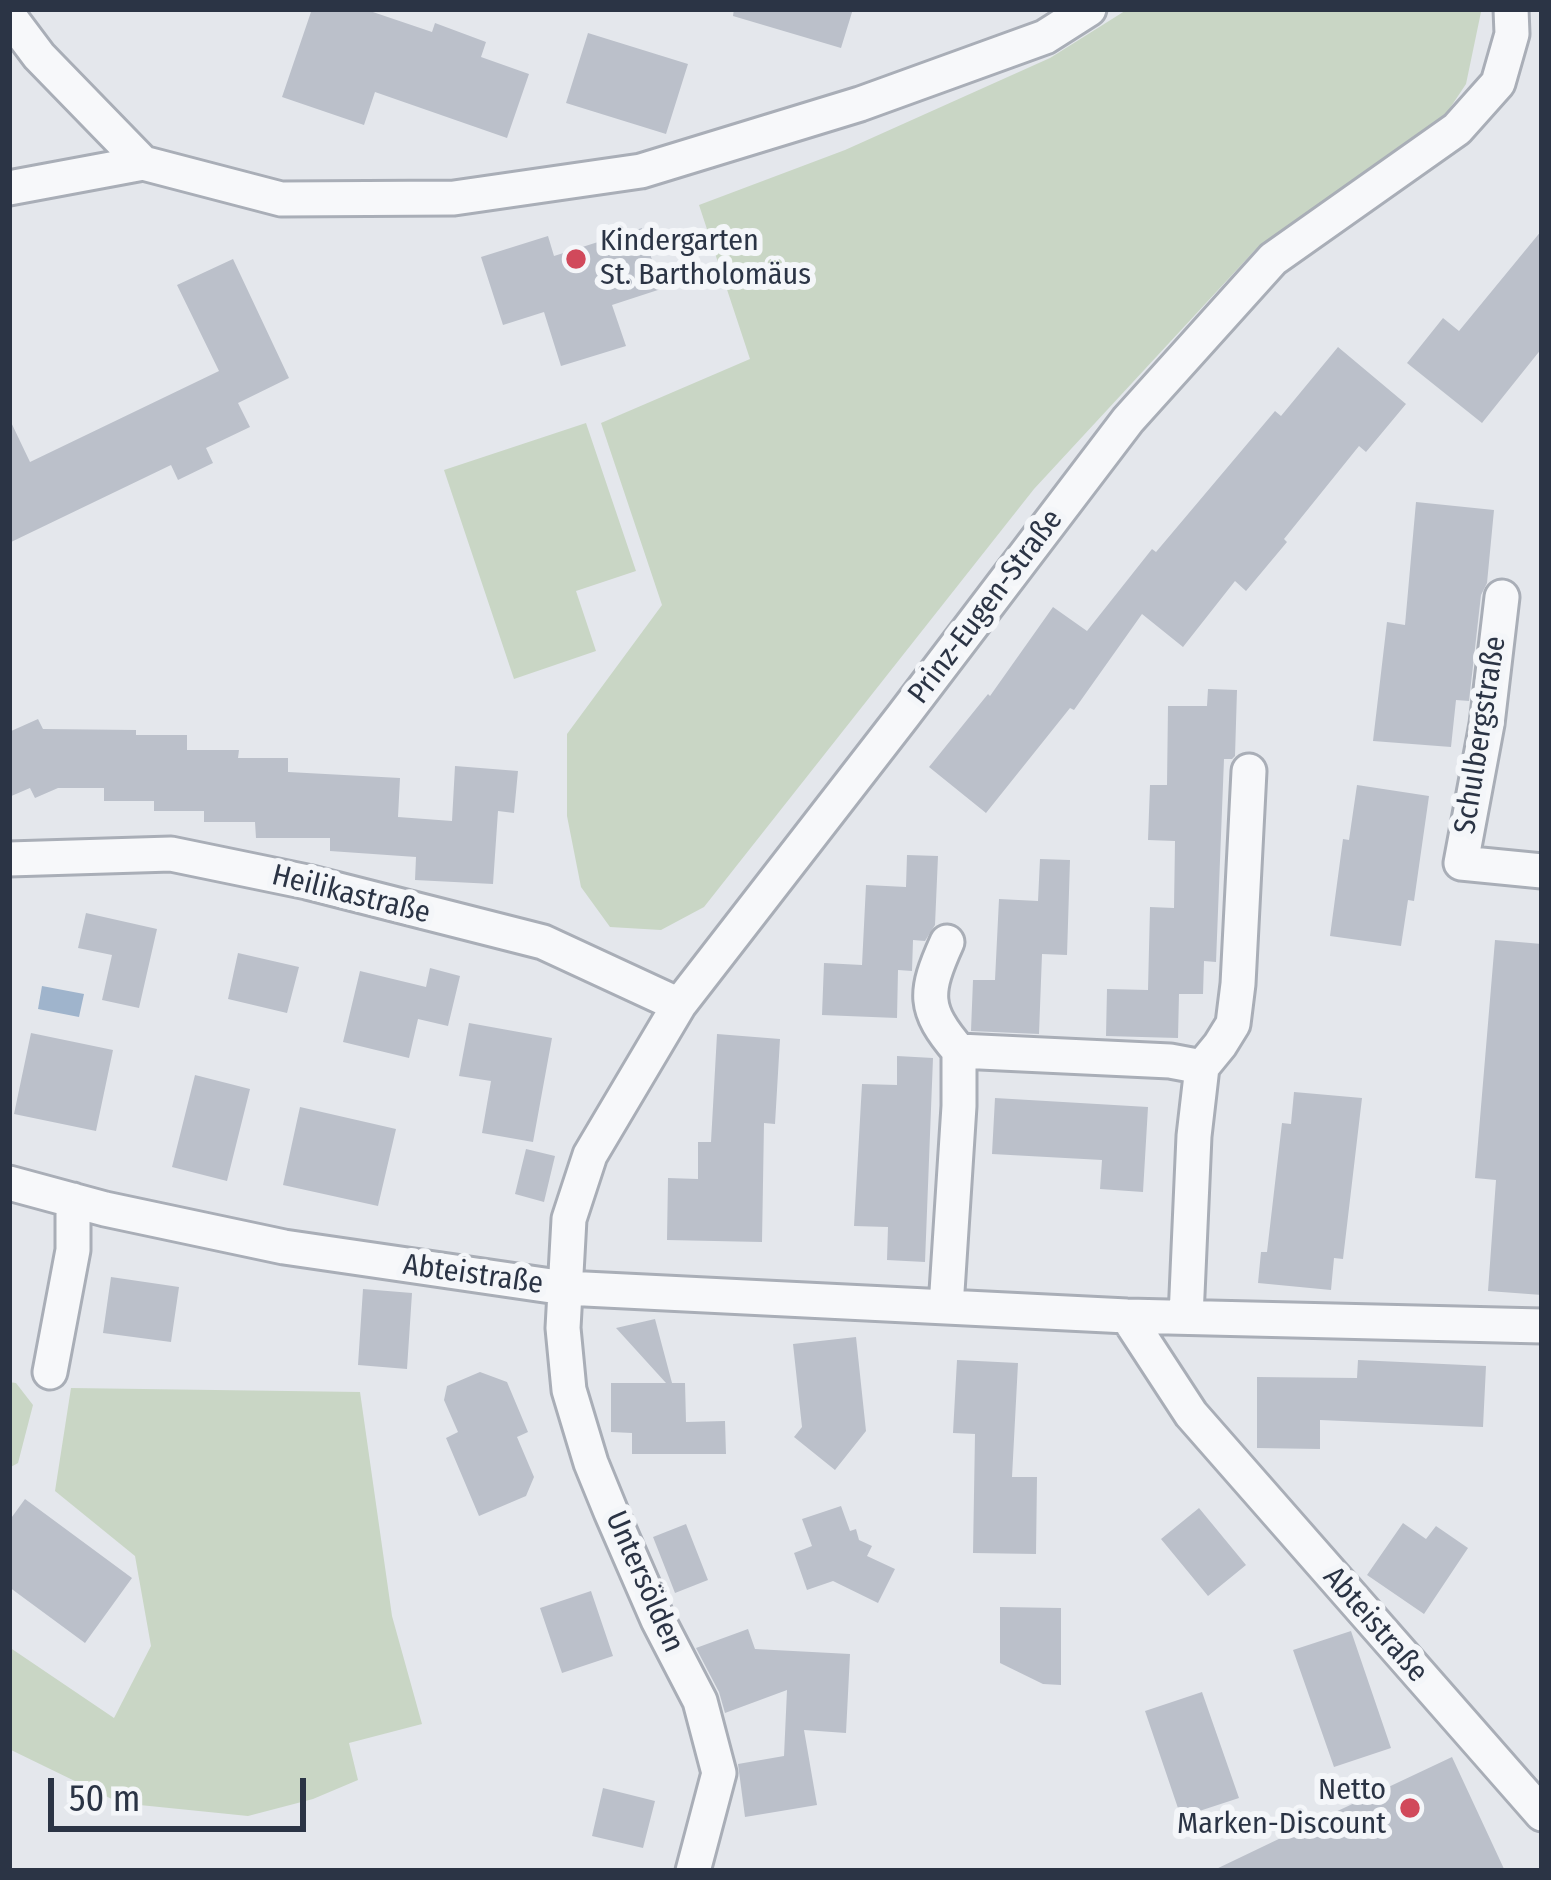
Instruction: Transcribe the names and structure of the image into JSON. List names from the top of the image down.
{
  "streets": {
    "street": [
      "Prinz-Eugen-Straße",
      "Schulbergstraße",
      "Heilikastraße",
      "Abteistraße",
      "Untersölden"
    ]
  },
  "crossings": [
    ["Prinz-Eugen-Straße", "Heilikastraße"],
    ["Prinz-Eugen-Straße", "Abteistraße"],
    ["Prinz-Eugen-Straße", "Untersölden"],
    ["Abteistraße", "Untersölden"]
  ],
  "places": ["Kindergarten St. Bartholomäus", "Netto Marken-Discount"],
  "scale_bar": "50 m"
}
